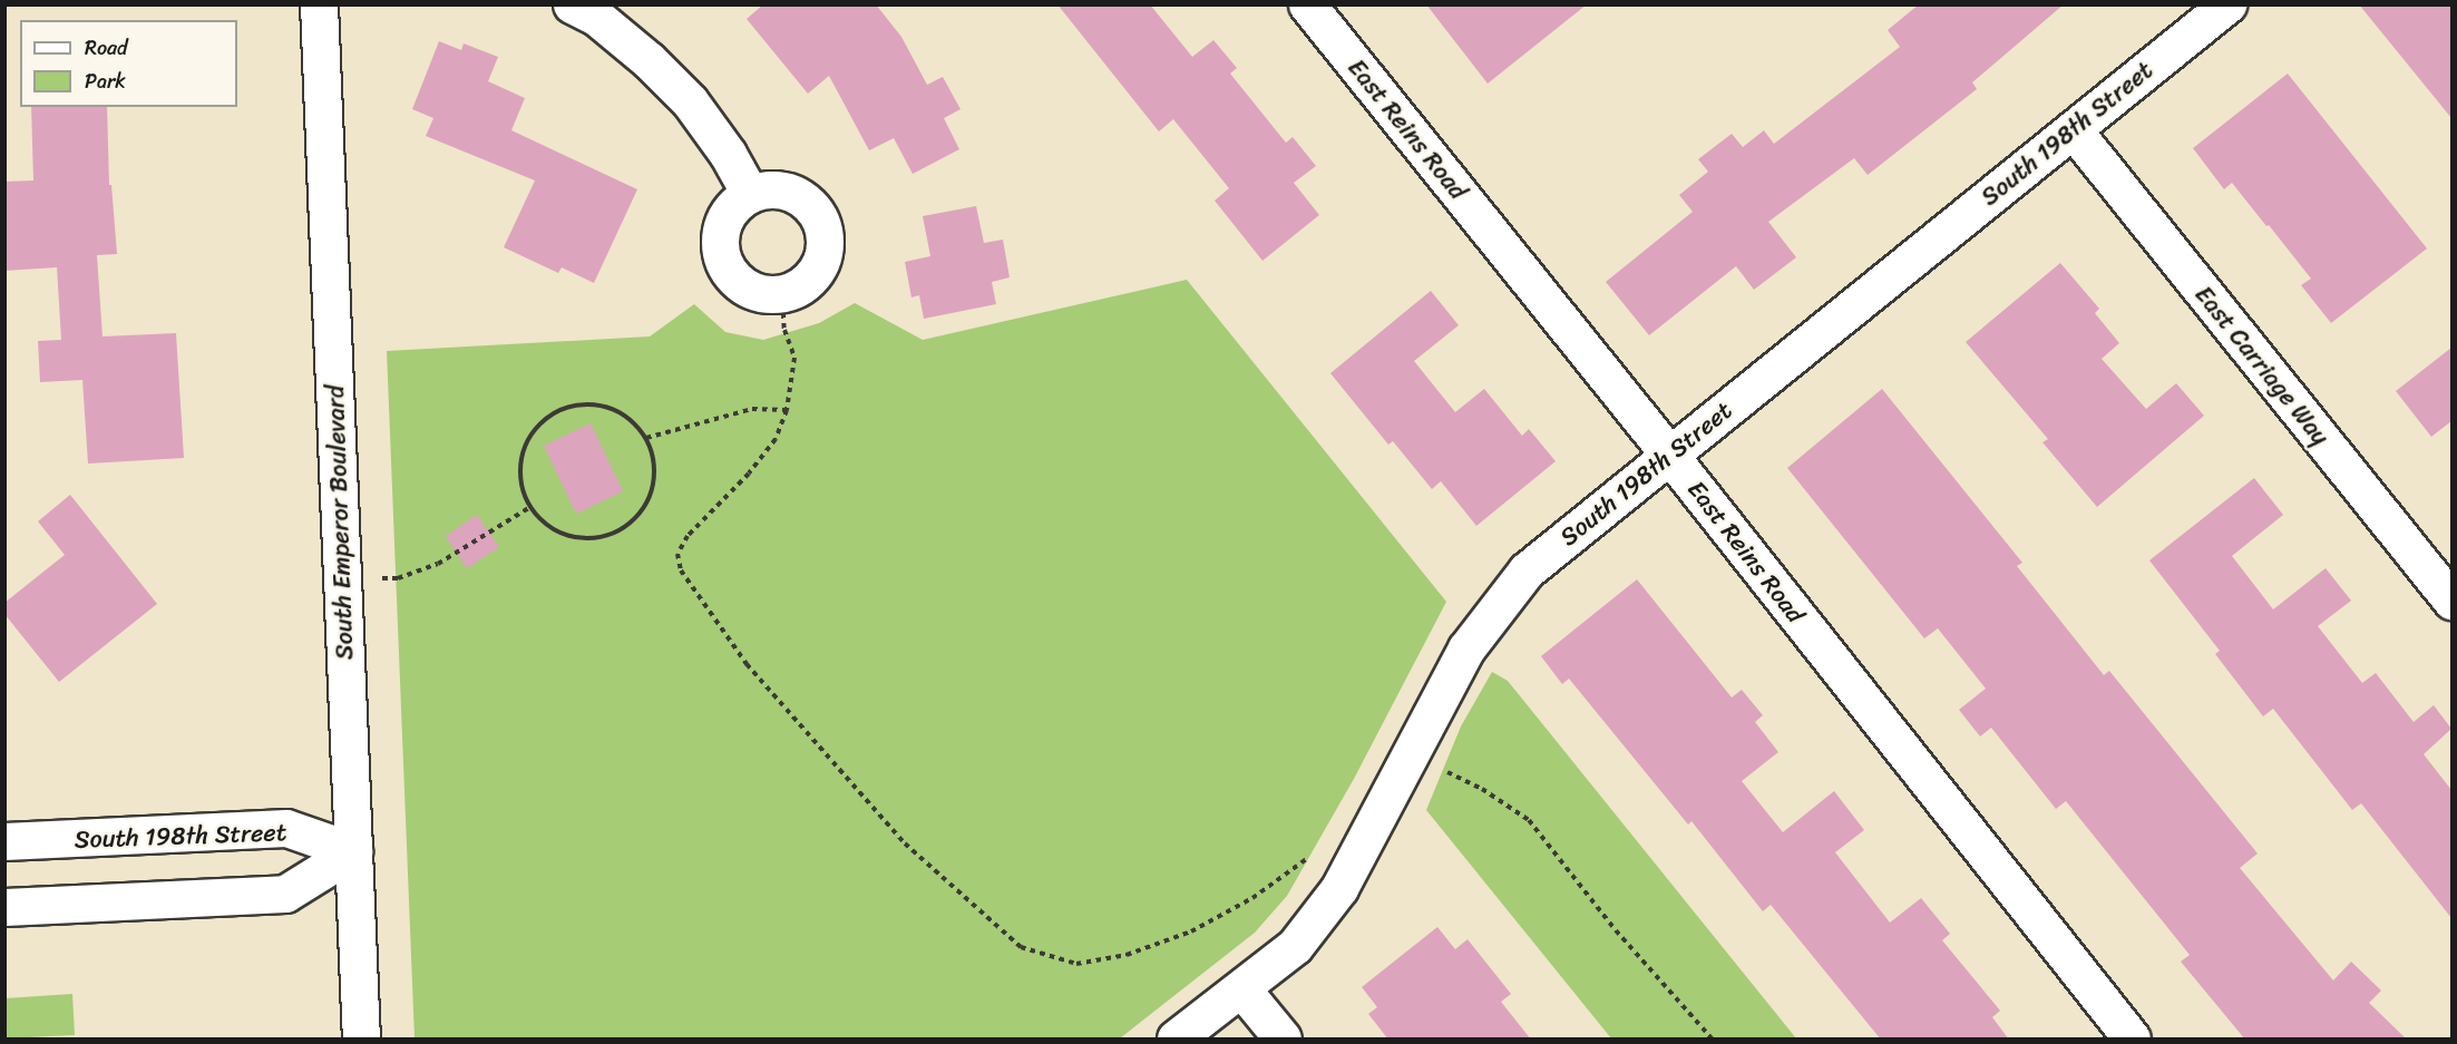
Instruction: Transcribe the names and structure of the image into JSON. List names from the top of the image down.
{
  "streets": {
    "street": [
      "East Reins Road",
      "South 198th Street",
      "East Carriage Way",
      "South Emperor Boulevard"
    ]
  },
  "crossings": [
    ["East Reins Road", "South 198th Street"],
    ["South 198th Street", "East Carriage Way"],
    ["South 198th Street", "South Emperor Boulevard"]
  ],
  "legend": ["Road", "Park"]
}
